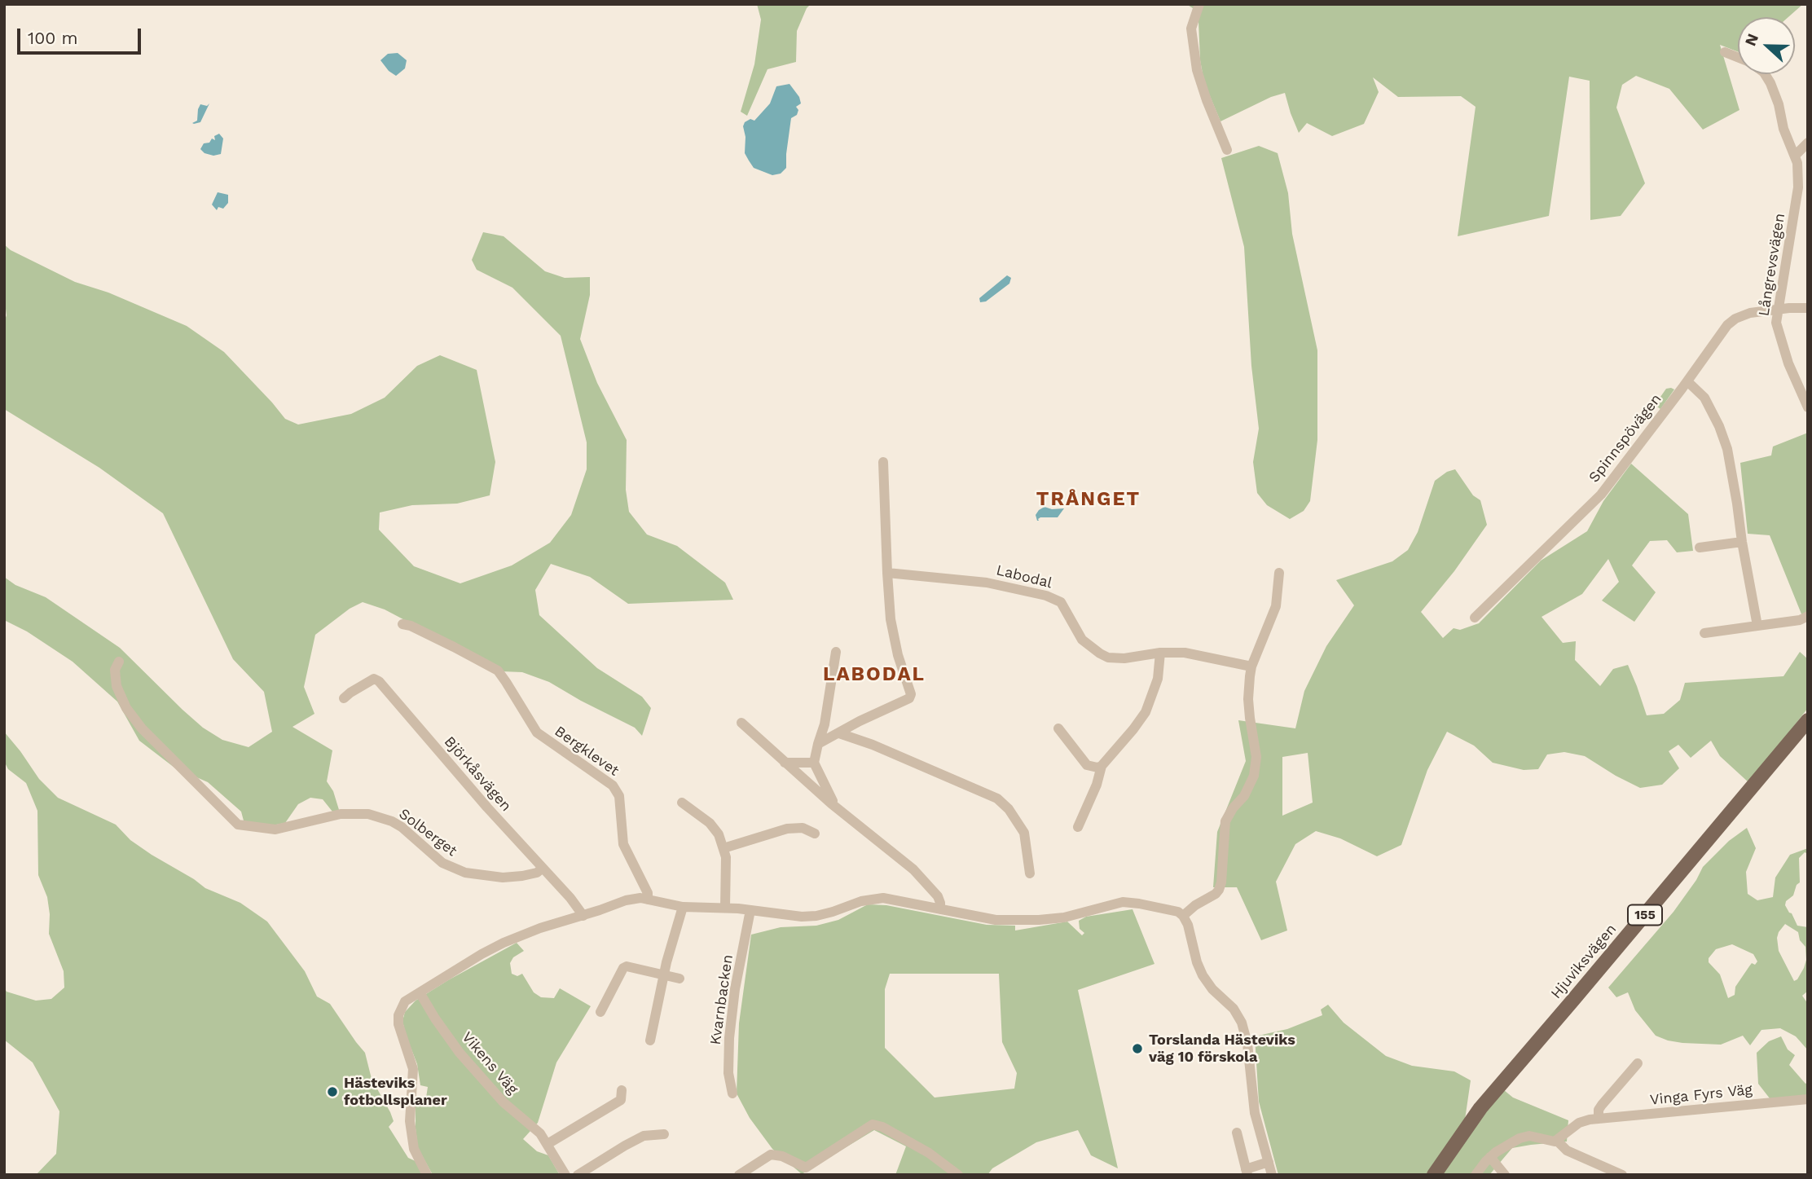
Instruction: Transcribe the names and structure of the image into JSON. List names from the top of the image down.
{
  "streets": {
    "main road": ["155", "Hjuviksvägen"],
    "street": [
      "Långrevsvägen",
      "Spinnspövägen",
      "Labodal",
      "Bergklevet",
      "Björkåsvägen",
      "Solberget",
      "Kvarnbacken",
      "Vikens Väg",
      "Vinga Fyrs Väg"
    ]
  },
  "crossings": [
    ["Långrevsvägen", "Spinnspövägen"],
    ["Björkåsvägen", "Solberget"]
  ],
  "districts": ["TRÅNGET", "LABODAL"],
  "places": ["Torslanda Hästeviks väg 10 förskola", "Hästeviks fotbollsplaner"],
  "scale_bar": "100 m",
  "north": "left"
}
